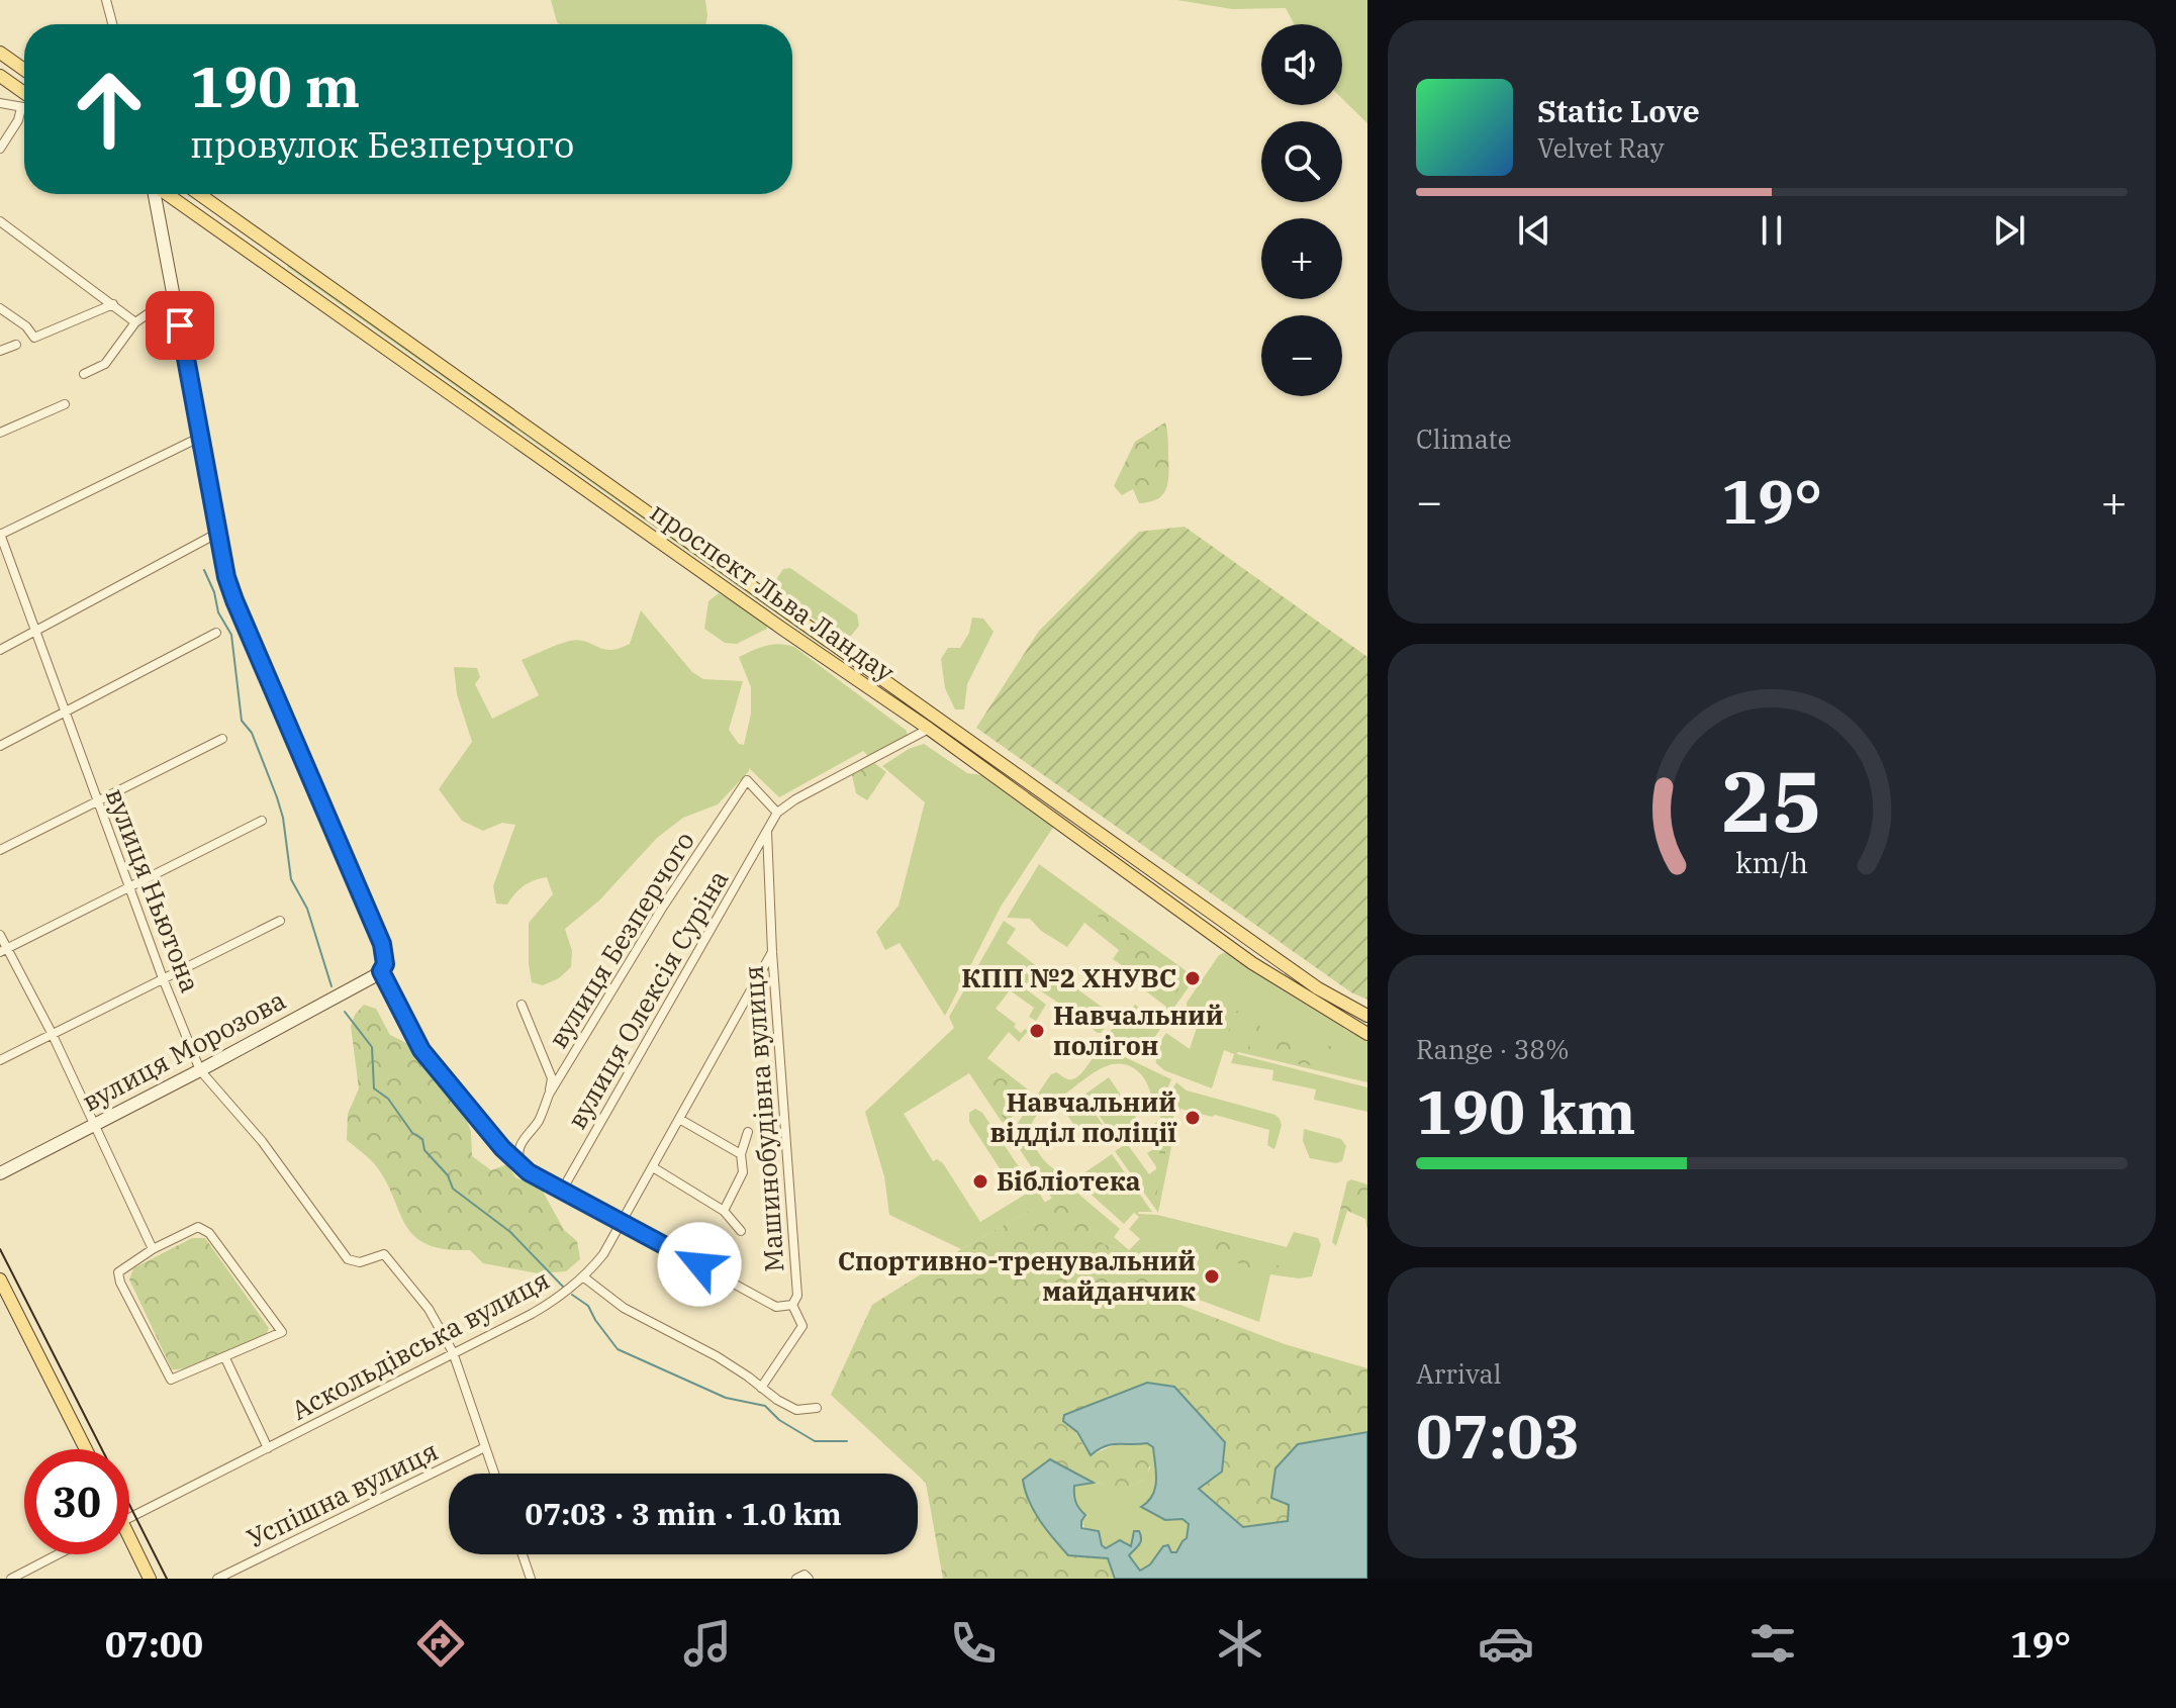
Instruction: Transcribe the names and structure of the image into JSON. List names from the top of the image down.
{
  "streets": {
    "main road": ["проспект Льва Ландау", "вулиця Морозова"],
    "street": [
      "вулиця Ньютона",
      "вулиця Безперчого",
      "вулиця Олексія Суріна",
      "Машинобудівна вулиця",
      "Аскольдівська вулиця",
      "Успішна вулиця"
    ]
  },
  "crossings": [
    ["вулиця Ньютона", "вулиця Морозова"],
    ["вулиця Ньютона", "Аскольдівська вулиця"],
    ["вулиця Ньютона", "Успішна вулиця"],
    ["вулиця Безперчого", "вулиця Олексія Суріна"],
    ["вулиця Олексія Суріна", "Машинобудівна вулиця"],
    ["Машинобудівна вулиця", "Аскольдівська вулиця"]
  ],
  "places": [
    "КПП №2 ХНУВС",
    "Навчальний полігон",
    "Навчальний відділ поліції",
    "Бібліотека",
    "Спортивно-тренувальний майданчик"
  ],
  "page": {
    "map_buttons": ["+", "−"],
    "turn": ["190 m", "провулок Безперчого"],
    "song": ["Static Love", "Velvet Ray"],
    "tile": [
      "Climate",
      ["Range · 38%", "190 km"],
      ["Arrival", "07:03"]
    ],
    "heat": ["−", "19°", "+"],
    "limit": "30",
    "trip": "07:03 · 3 min · 1.0 km",
    "tabs": ["07:00", "19°"],
    "gauge": ["25", "km/h"]
  }
}
